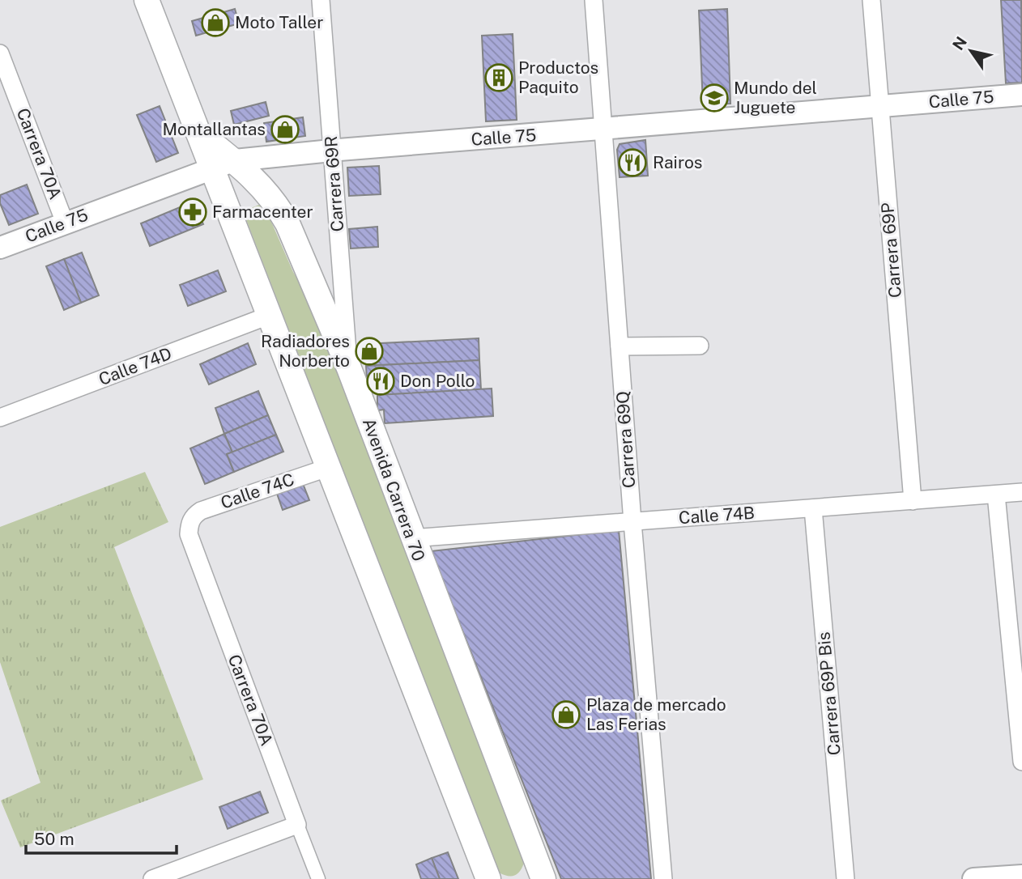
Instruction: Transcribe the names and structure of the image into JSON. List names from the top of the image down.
{
  "streets": {
    "main road": ["Avenida Carrera 70"],
    "street": [
      "Calle 75",
      "Carrera 70A",
      "Carrera 69R",
      "Carrera 69P",
      "Calle 74D",
      "Carrera 69Q",
      "Calle 74C",
      "Calle 74B",
      "Carrera 69P Bis"
    ]
  },
  "crossings": [
    ["Calle 75", "Carrera 70A"],
    ["Calle 75", "Carrera 69R"],
    ["Calle 75", "Carrera 69P"],
    ["Calle 75", "Carrera 69Q"],
    ["Calle 75", "Avenida Carrera 70"],
    ["Carrera 70A", "Calle 74C"],
    ["Carrera 69R", "Avenida Carrera 70"],
    ["Carrera 69P", "Calle 74B"],
    ["Calle 74D", "Avenida Carrera 70"],
    ["Carrera 69Q", "Calle 74B"],
    ["Avenida Carrera 70", "Calle 74C"],
    ["Avenida Carrera 70", "Calle 74B"],
    ["Calle 74B", "Carrera 69P Bis"]
  ],
  "places": {
    "shop": [
      "Moto Taller",
      "Montallantas",
      "Radiadores Norberto",
      "Plaza de mercado Las Ferias"
    ],
    "building": ["Productos Paquito"],
    "school or university": ["Mundo del Juguete"],
    "restaurant": ["Rairos", "Don Pollo"],
    "pharmacy": ["Farmacenter"]
  },
  "scale_bar": "50 m",
  "north": "top left"
}
